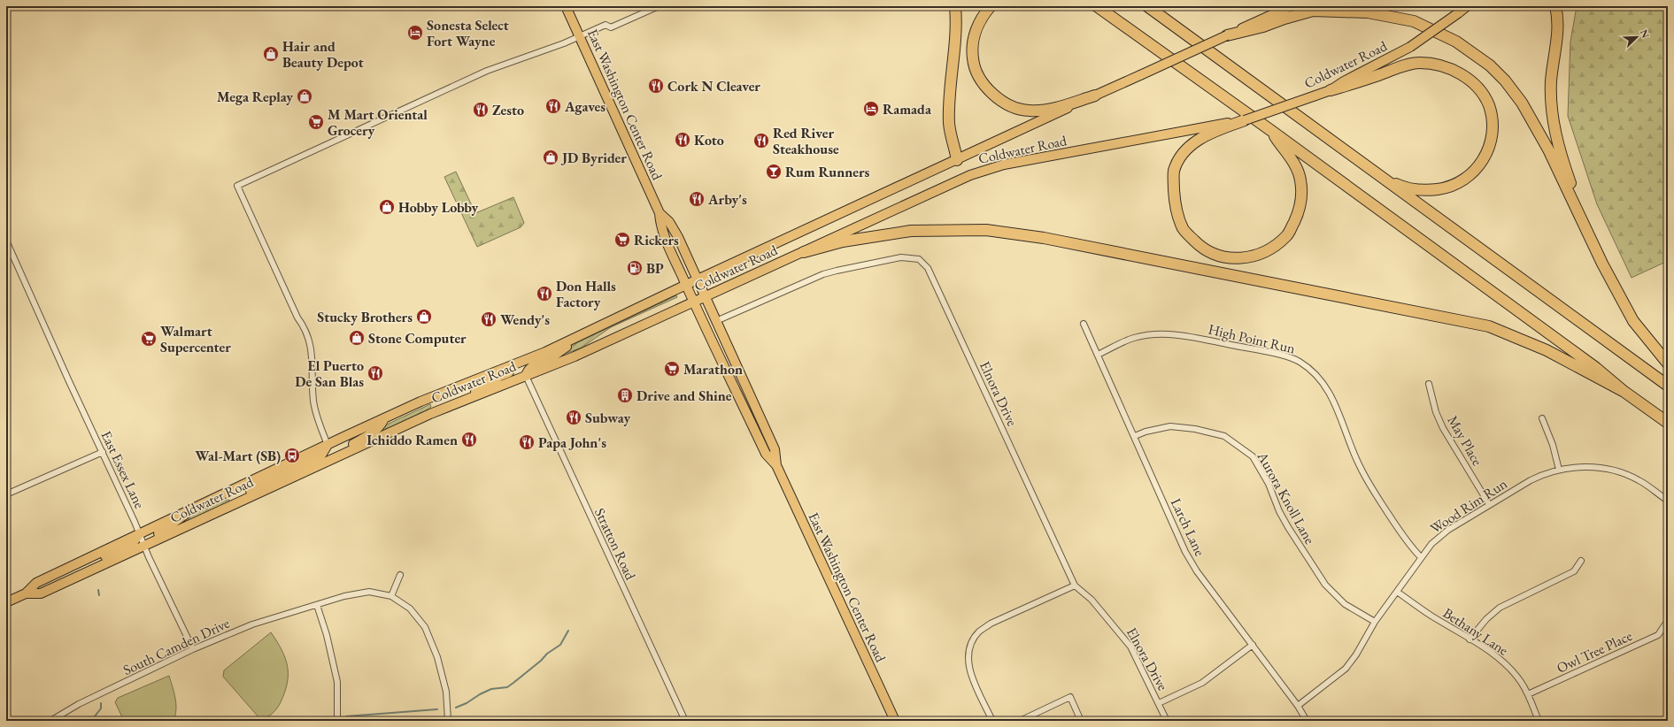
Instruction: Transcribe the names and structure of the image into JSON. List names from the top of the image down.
{
  "streets": {
    "main road": ["Coldwater Road", "East Washington Center Road"],
    "street": [
      "High Point Run",
      "Elnora Drive",
      "May Place",
      "East Essex Lane",
      "Aurora Knoll Lane",
      "Wood Rim Run",
      "Larch Lane",
      "Stratton Road",
      "Bethany Lane",
      "South Camden Drive",
      "Owl Tree Place"
    ]
  },
  "crossings": [
    ["Coldwater Road", "East Washington Center Road"],
    ["Coldwater Road", "East Essex Lane"],
    ["Coldwater Road", "Stratton Road"],
    ["East Washington Center Road", "Elnora Drive"],
    ["High Point Run", "Wood Rim Run"],
    ["High Point Run", "Larch Lane"],
    ["May Place", "Wood Rim Run"],
    ["East Essex Lane", "South Camden Drive"],
    ["Aurora Knoll Lane", "Wood Rim Run"],
    ["Aurora Knoll Lane", "Larch Lane"],
    ["Wood Rim Run", "Larch Lane"],
    ["Wood Rim Run", "Bethany Lane"],
    ["Bethany Lane", "Owl Tree Place"]
  ],
  "places": {
    "hotel": ["Sonesta Select Fort Wayne", "Ramada"],
    "shop": [
      "Hair and Beauty Depot",
      "Mega Replay",
      "JD Byrider",
      "Hobby Lobby",
      "Stucky Brothers",
      "Stone Computer"
    ],
    "restaurant": [
      "Cork N Cleaver",
      "Agaves",
      "Zesto",
      "Koto",
      "Red River Steakhouse",
      "Arby's",
      "Don Halls Factory",
      "Wendy's",
      "El Puerto De San Blas",
      "Subway",
      "Ichiddo Ramen",
      "Papa John's"
    ],
    "supermarket": [
      "M Mart Oriental Grocery",
      "Rickers",
      "Walmart Supercenter",
      "Marathon"
    ],
    "bar": ["Rum Runners"],
    "fuel station": ["BP"],
    "building": ["Drive and Shine"],
    "bus stop": ["Wal-Mart (SB)"]
  },
  "north": "top right"
}
